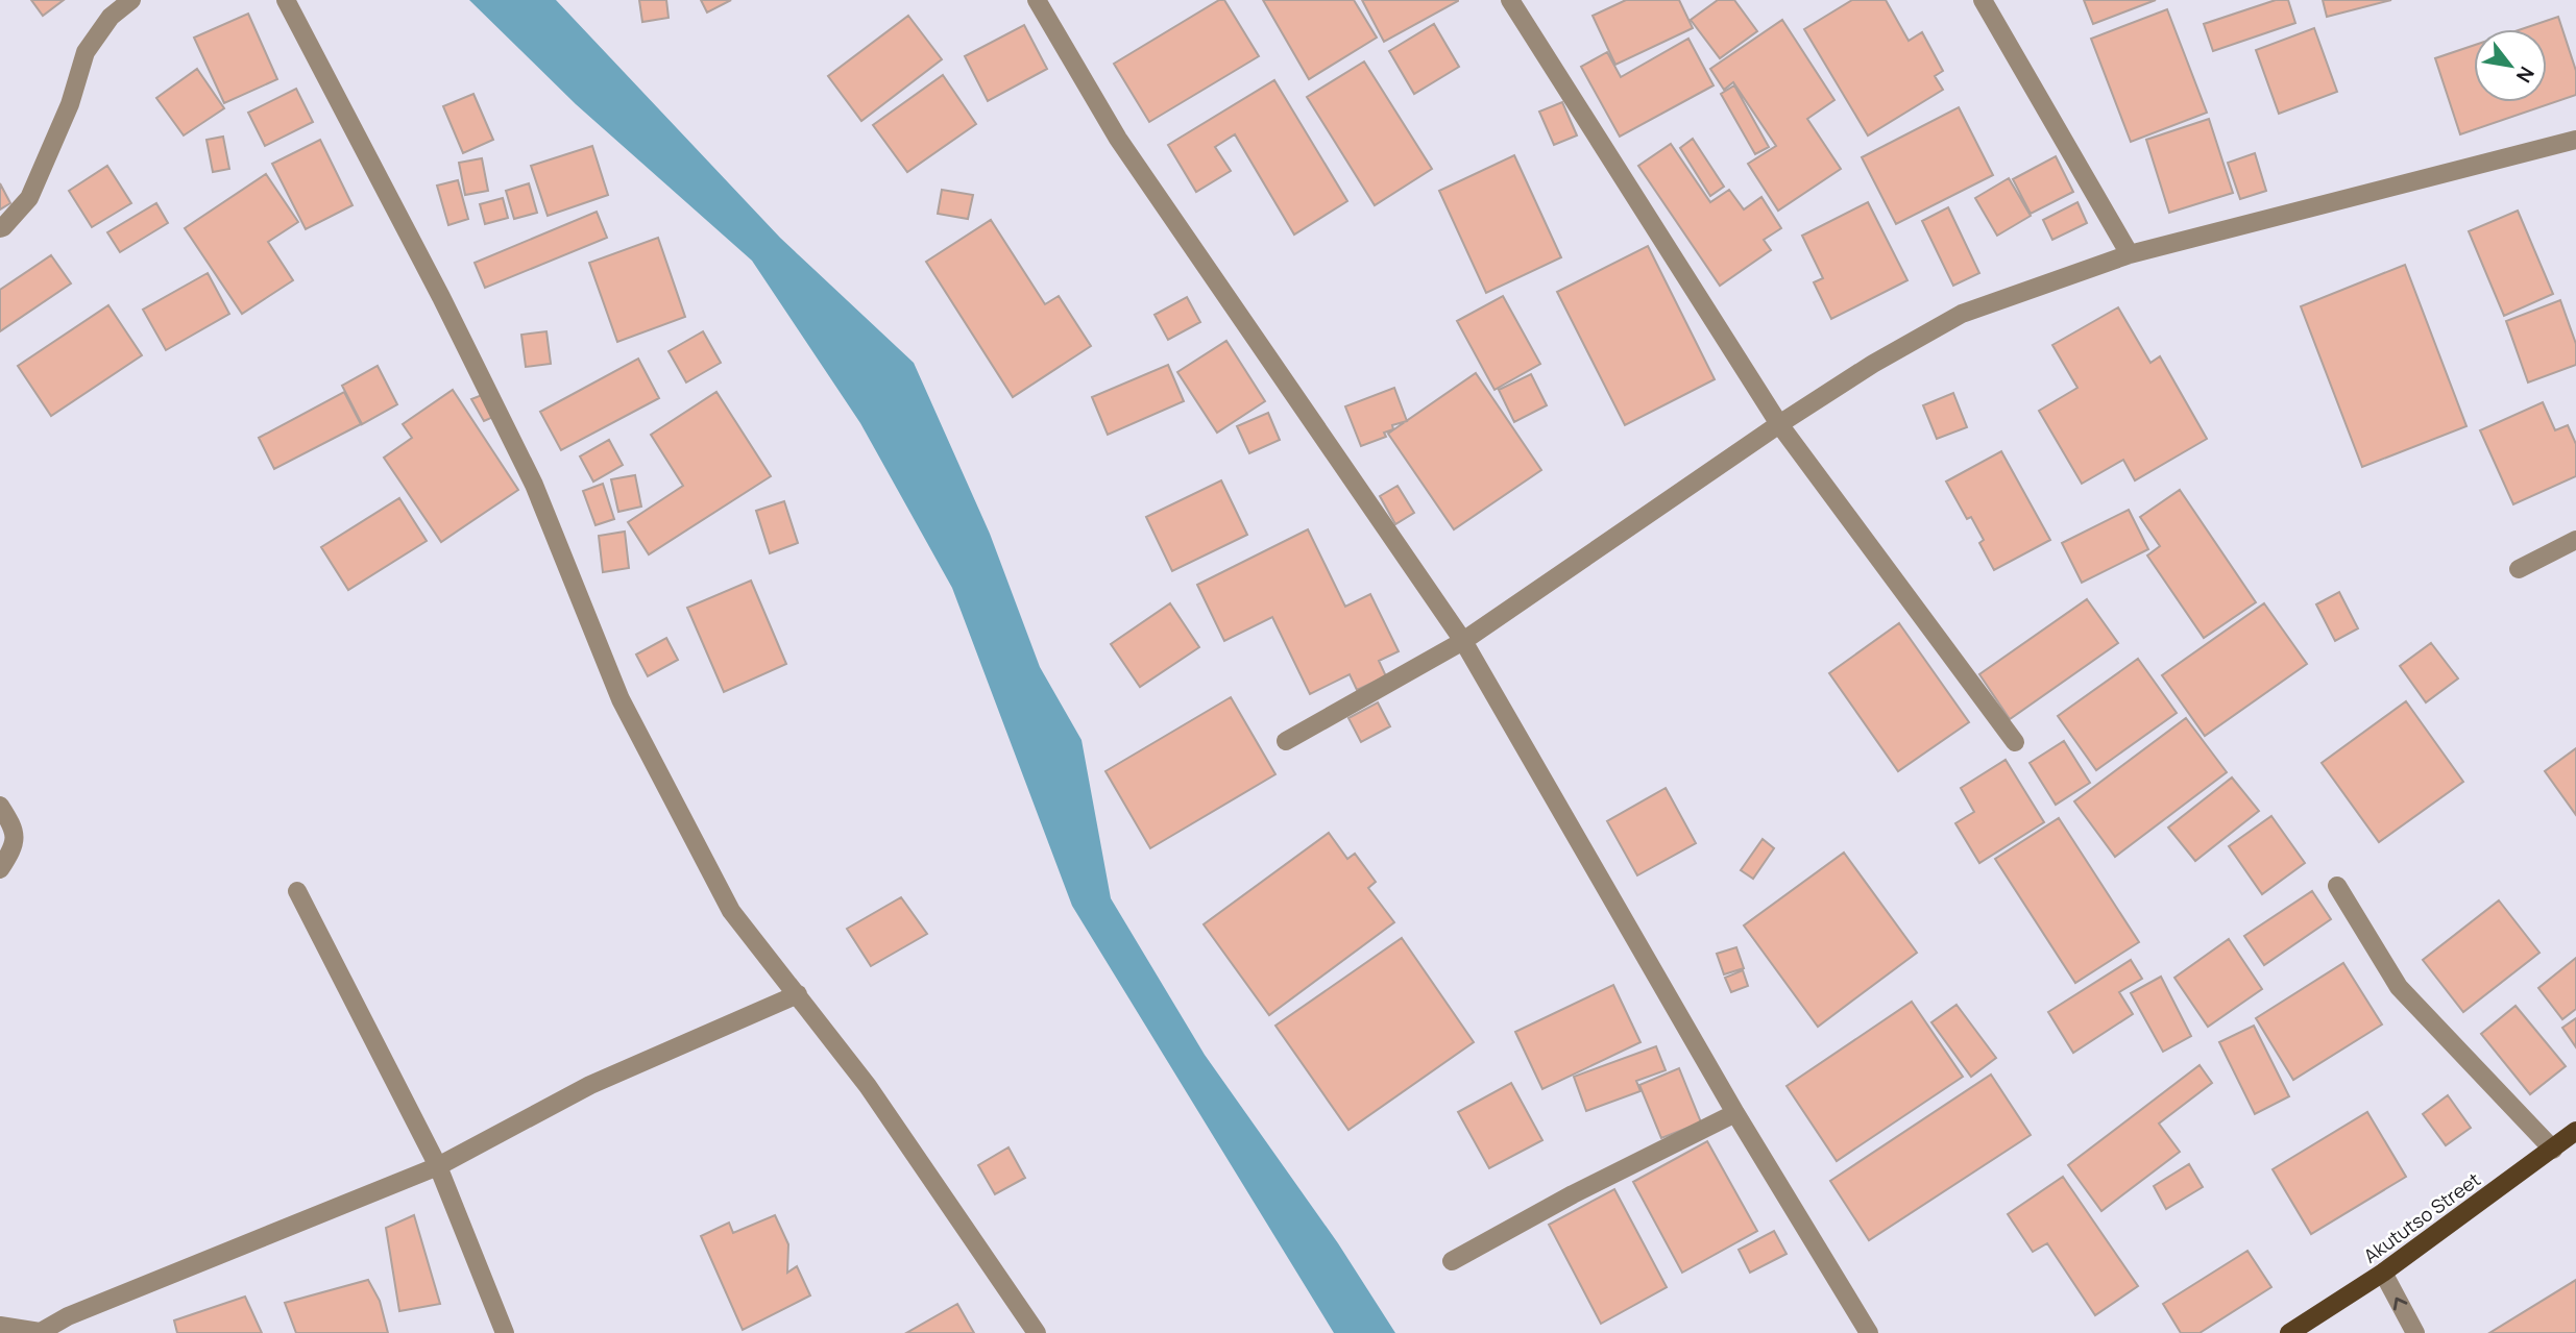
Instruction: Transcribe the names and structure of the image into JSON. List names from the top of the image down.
{
  "streets": {
    "main road": ["Akututso Street"]
  },
  "north": "bottom right"
}
